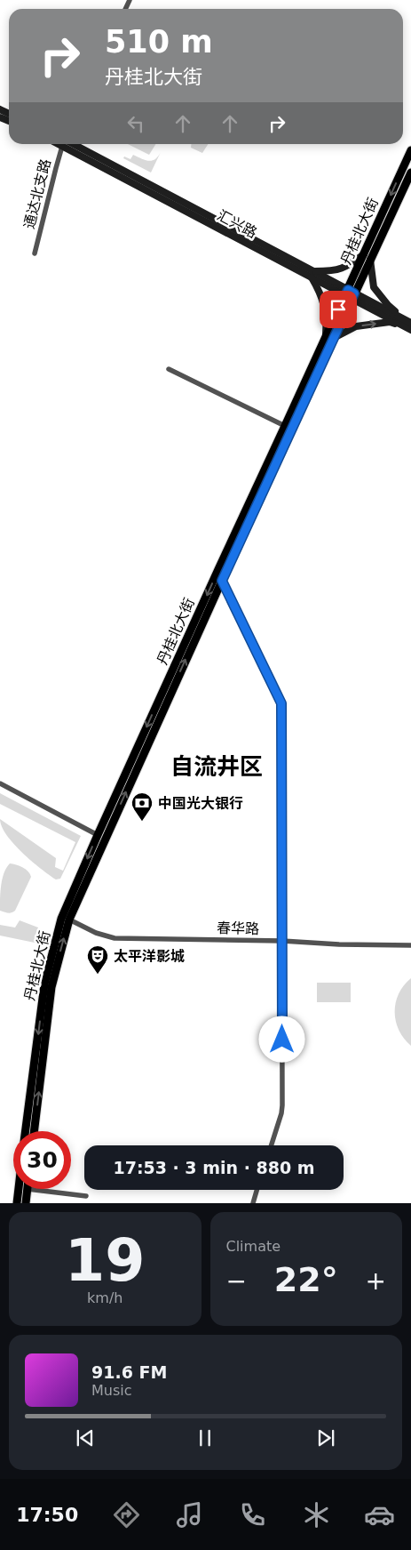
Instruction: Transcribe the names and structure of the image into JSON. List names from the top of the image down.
{
  "streets": {
    "main road": ["汇兴路", "丹桂北大街"],
    "street": ["通达北支路", "春华路"]
  },
  "crossings": [
    ["汇兴路", "丹桂北大街"],
    ["丹桂北大街", "春华路"]
  ],
  "districts": ["自流井区"],
  "places": {
    "bank": ["中国光大银行"],
    "theatre": ["太平洋影城"]
  },
  "page": {
    "turn": ["510 m", "丹桂北大街"],
    "limit": "30",
    "trip": "17:53 · 3 min · 880 m",
    "tile": [
      ["19", "km/h"],
      "Climate"
    ],
    "heat": ["−", "22°", "+"],
    "song": ["91.6 FM", "Music"],
    "tabs": "17:50"
  }
}
